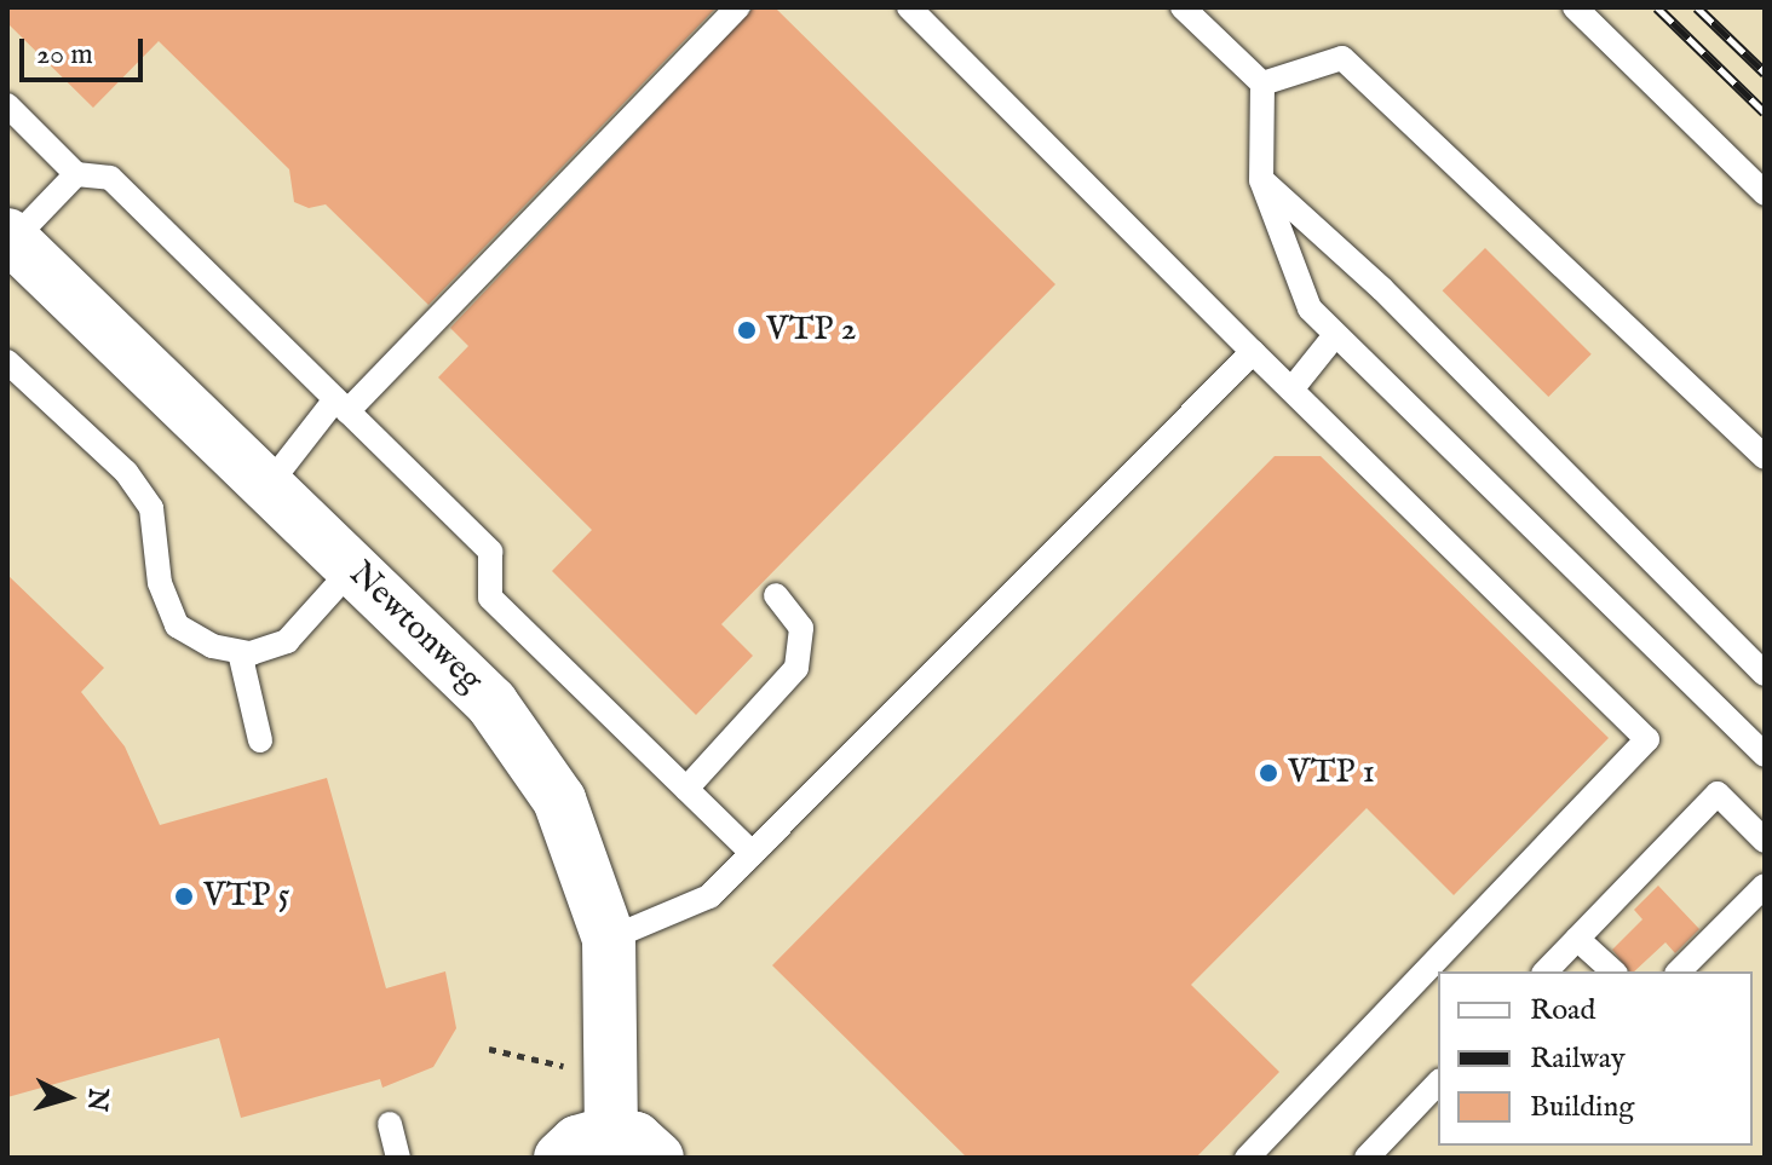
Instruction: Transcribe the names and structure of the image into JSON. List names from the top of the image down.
{
  "streets": {
    "street": ["Newtonweg"]
  },
  "places": ["VTP 2", "VTP 1", "VTP 5"],
  "legend": ["Road", "Railway", "Building"],
  "scale_bar": "20 m",
  "north": "right"
}
